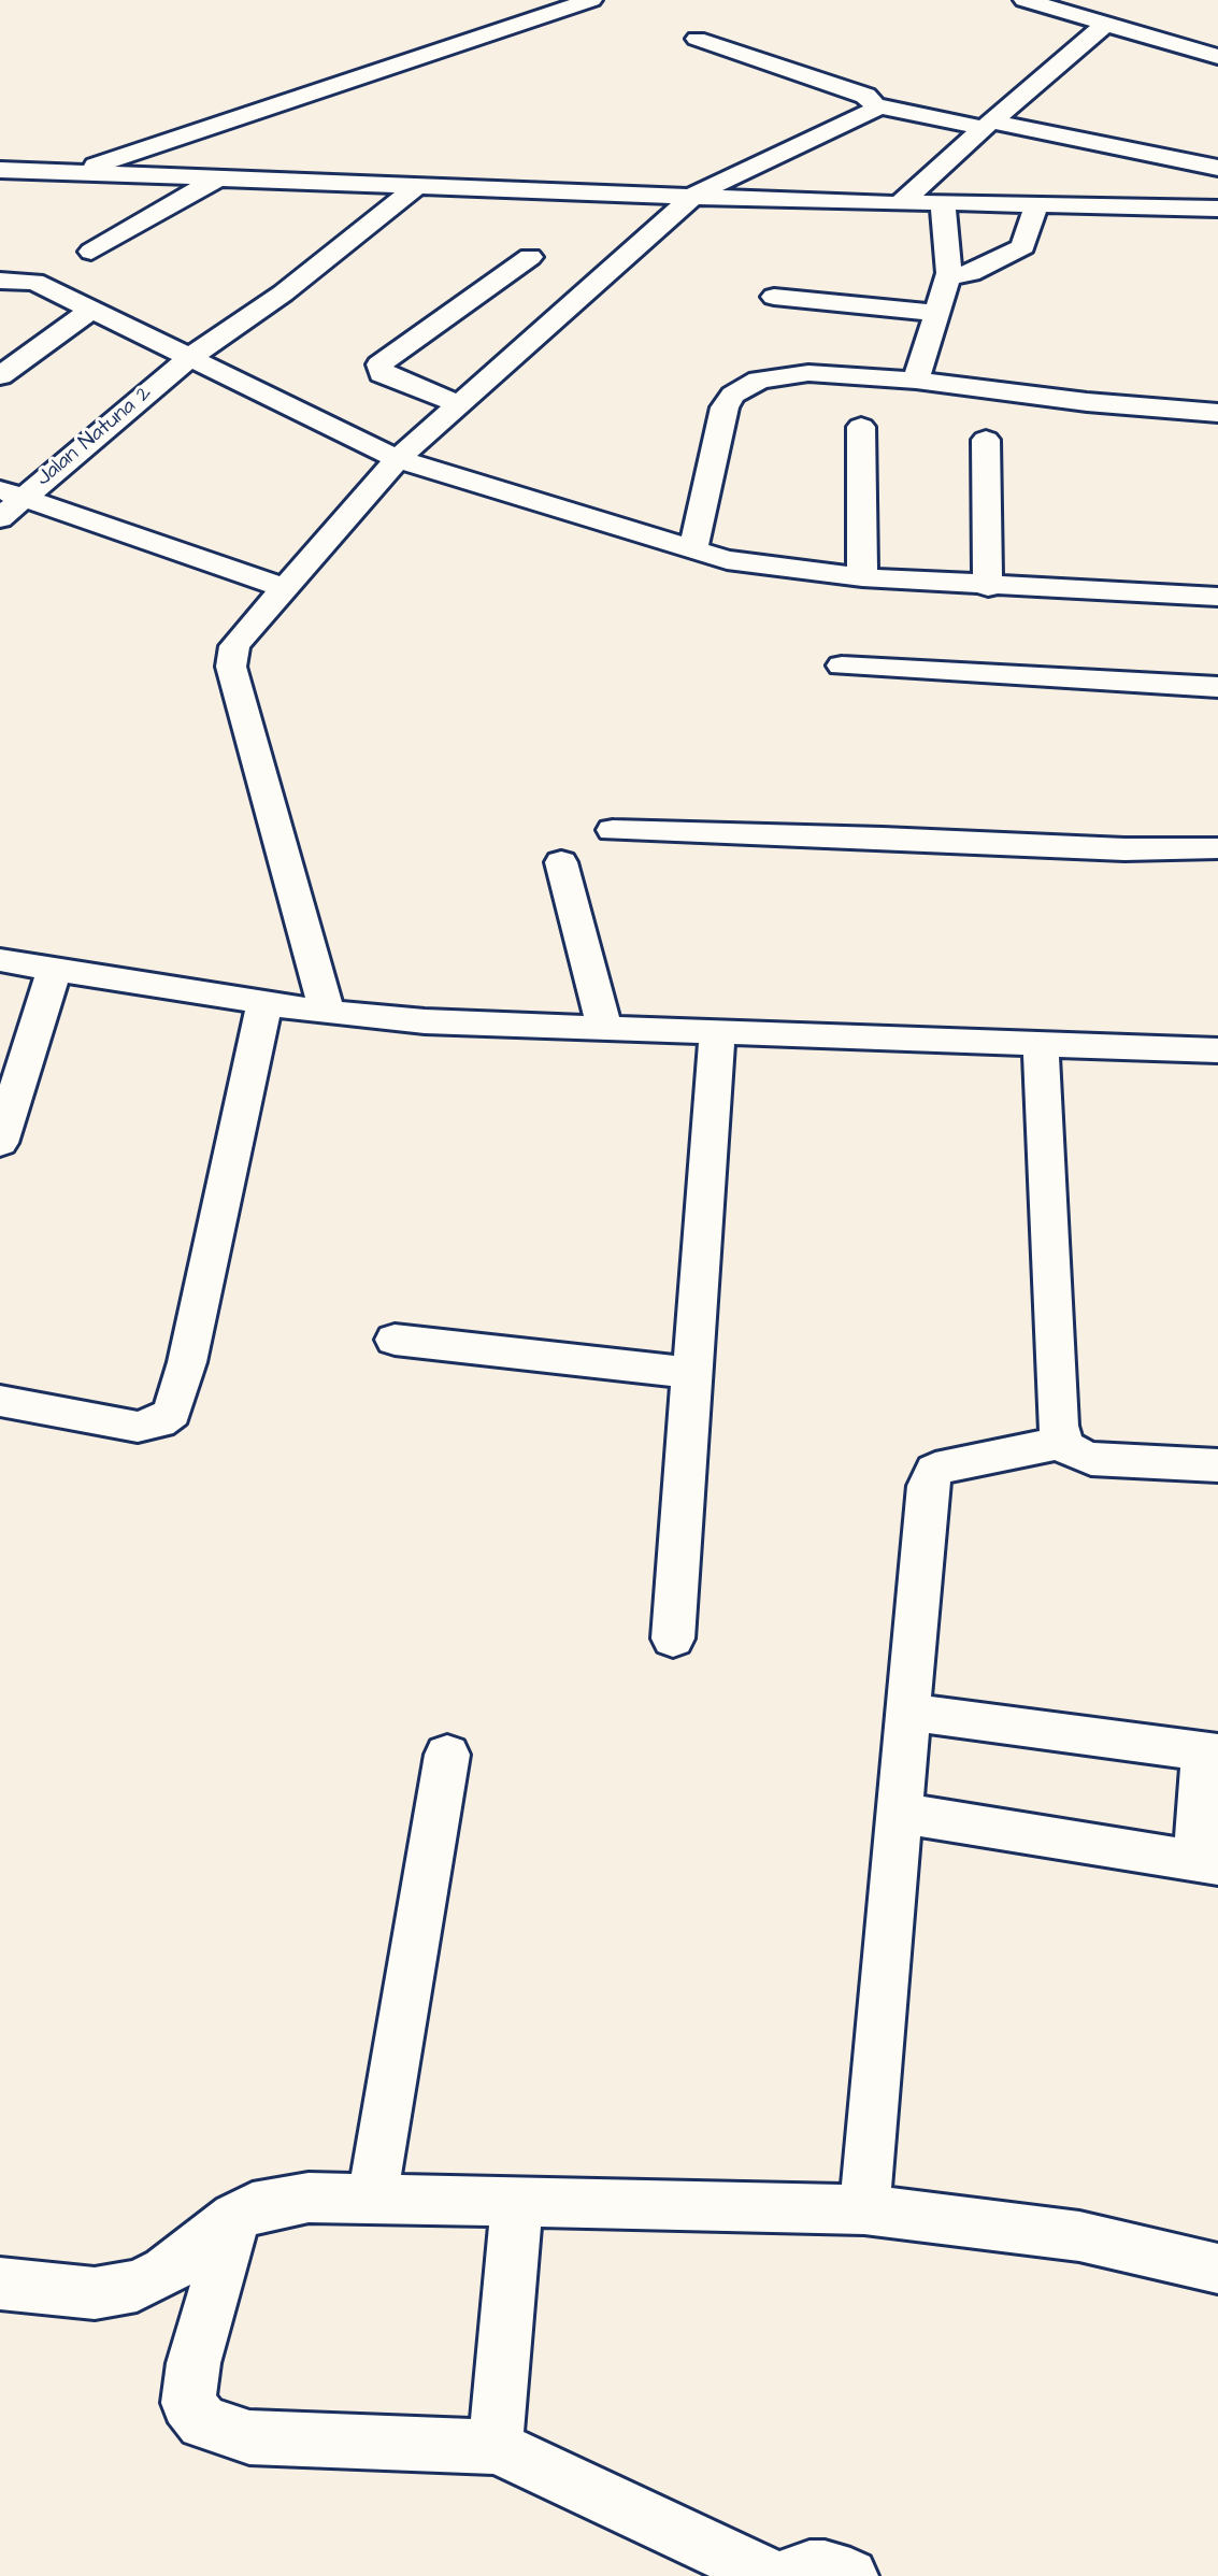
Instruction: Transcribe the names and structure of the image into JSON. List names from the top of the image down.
{
  "streets": {
    "street": ["Jalan Natuna 2"]
  }
}
